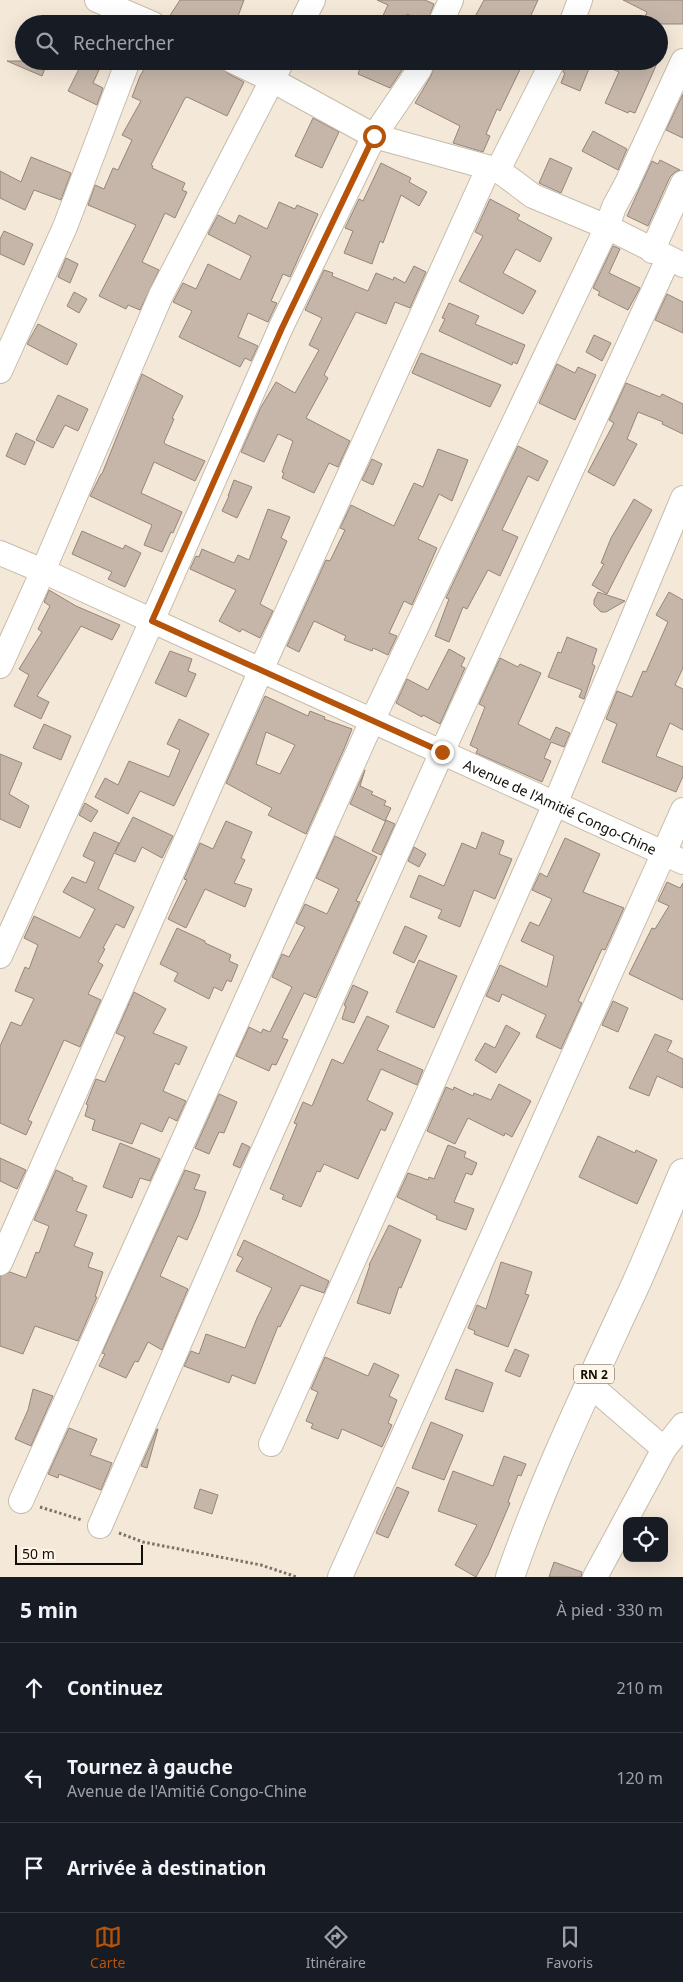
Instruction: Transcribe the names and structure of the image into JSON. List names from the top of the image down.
{
  "streets": {
    "highway": ["RN 2"],
    "street": ["Avenue de l'Amitié Congo-Chine"]
  },
  "scale_bar": "50 m",
  "page": {
    "search": "Rechercher",
    "scale": "50 m",
    "heading": ["5 min", "À pied · 330 m"],
    "list": [
      ["Continuez", "210 m"],
      ["Tournez à gauche", "Avenue de l'Amitié Congo-Chine", "120 m"],
      "Arrivée à destination"
    ],
    "nav": ["Carte", "Itinéraire", "Favoris"]
  }
}
